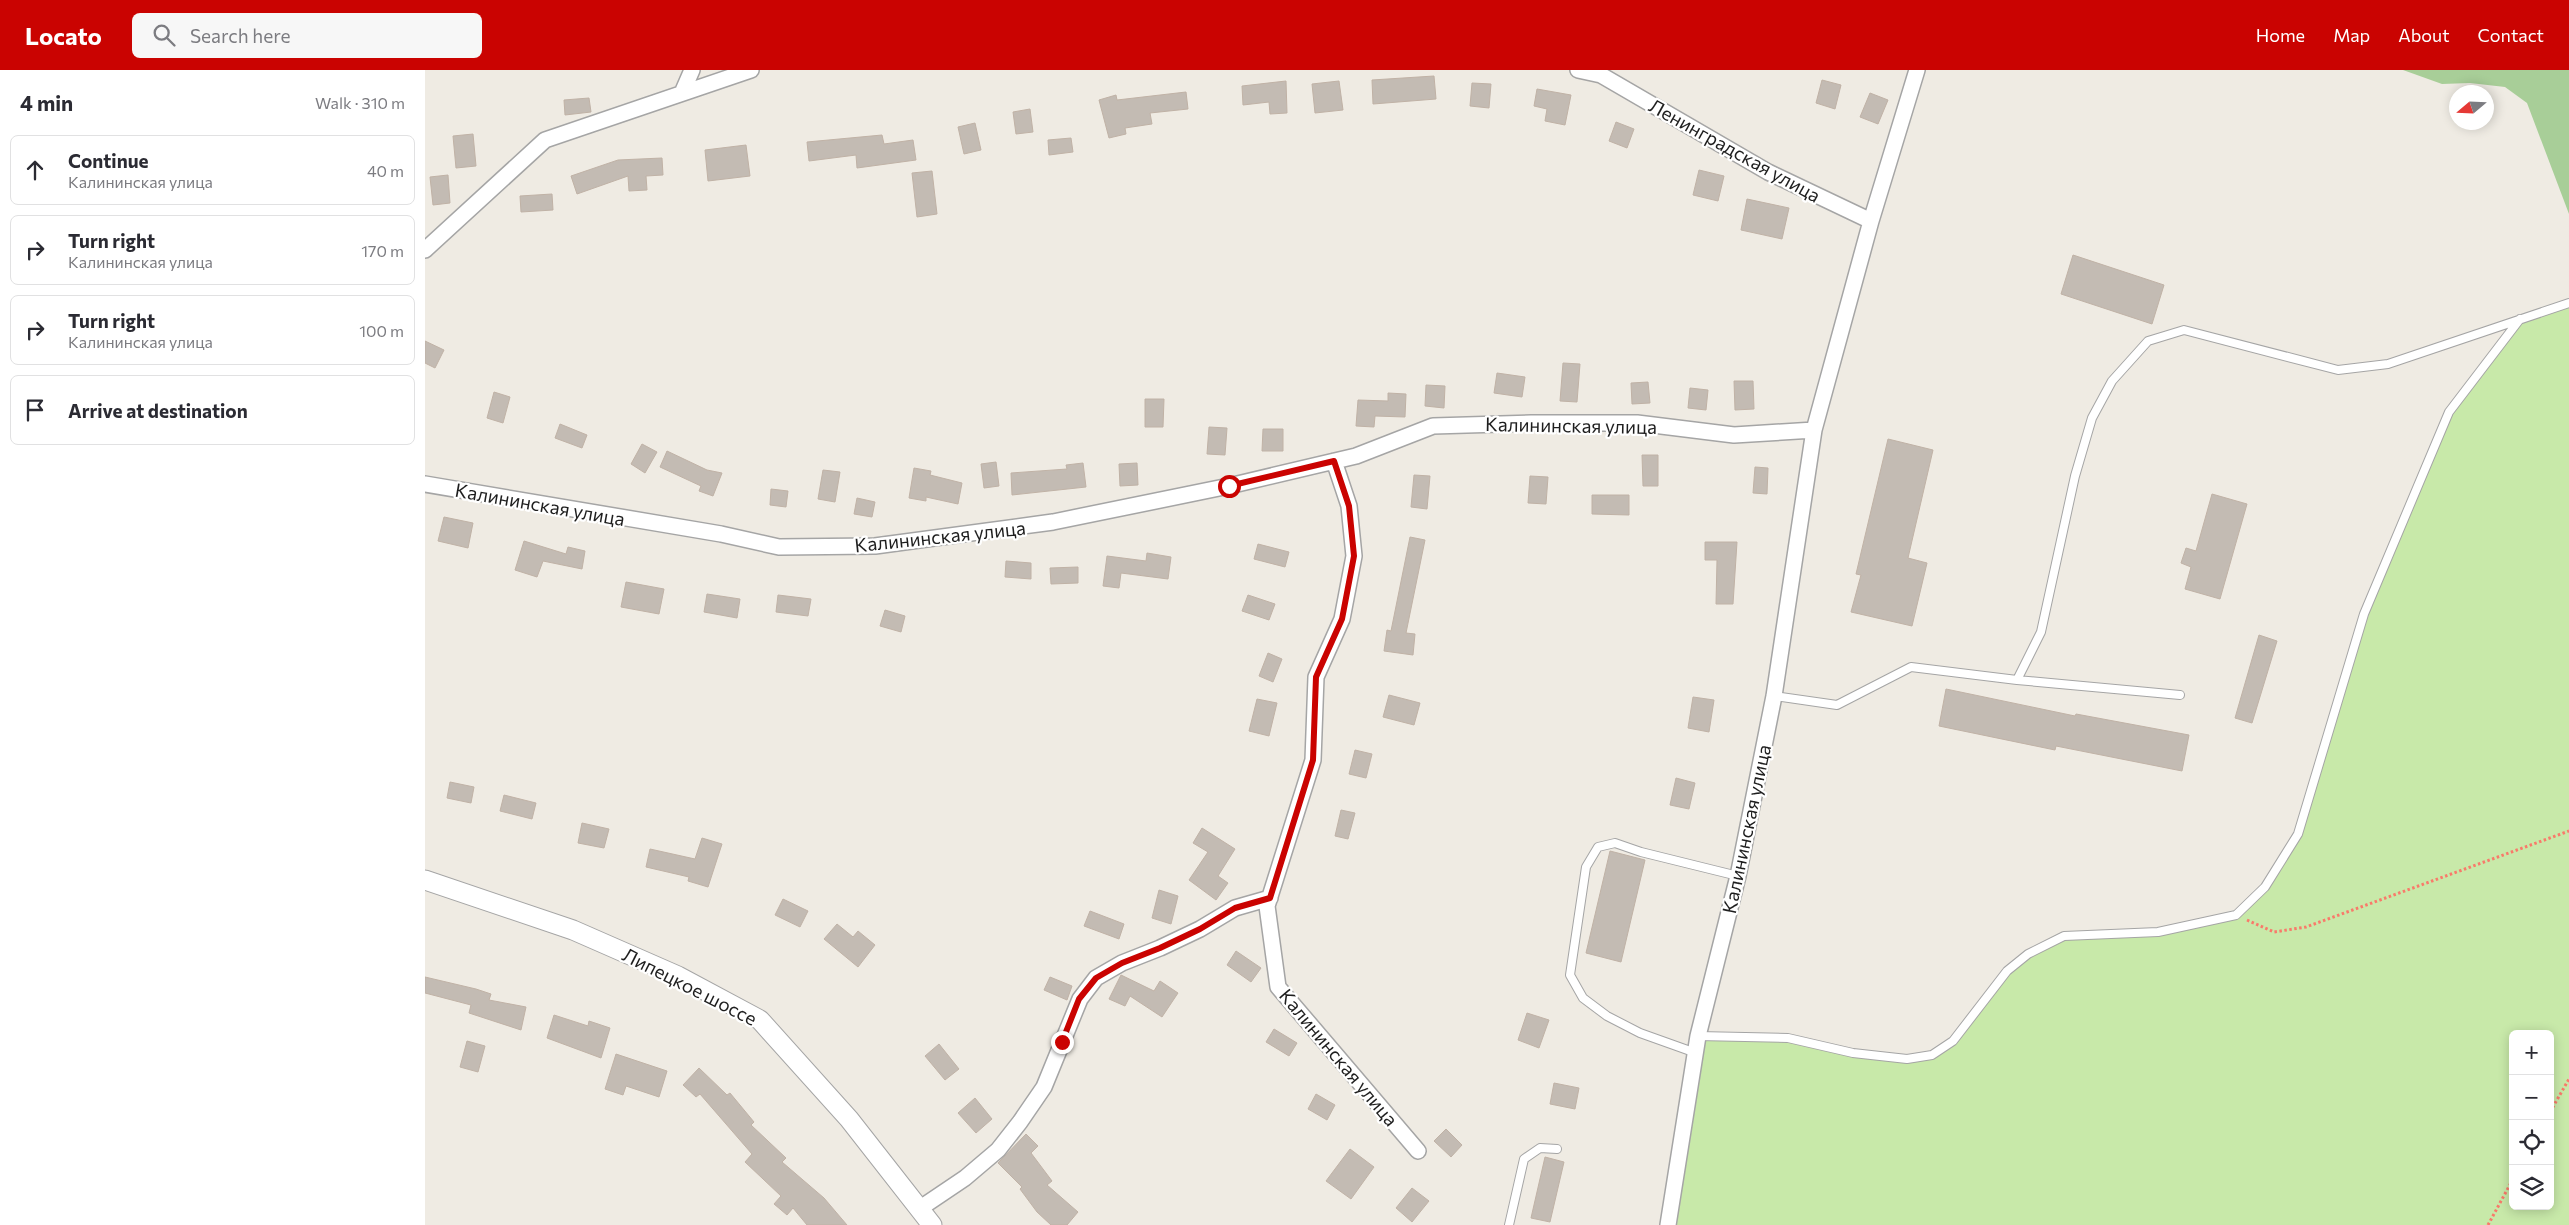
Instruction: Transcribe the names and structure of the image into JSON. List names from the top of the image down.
{
  "streets": {
    "street": ["Ленинградская улица", "Калининская улица", "Липецкое шоссе"]
  },
  "crossings": [
    ["Ленинградская улица", "Калининская улица"]
  ],
  "north": "left",
  "page": {
    "header": "Locato",
    "search": "Search here",
    "nav": [
      "Home",
      "Map",
      "About",
      "Contact"
    ],
    "heading": ["4 min", "Walk · 310 m"],
    "list": [
      ["Continue", "Калининская улица", "40 m"],
      ["Turn right", "Калининская улица", "170 m"],
      ["Turn right", "Калининская улица", "100 m"],
      "Arrive at destination"
    ],
    "map_buttons": ["+", "−"]
  }
}
